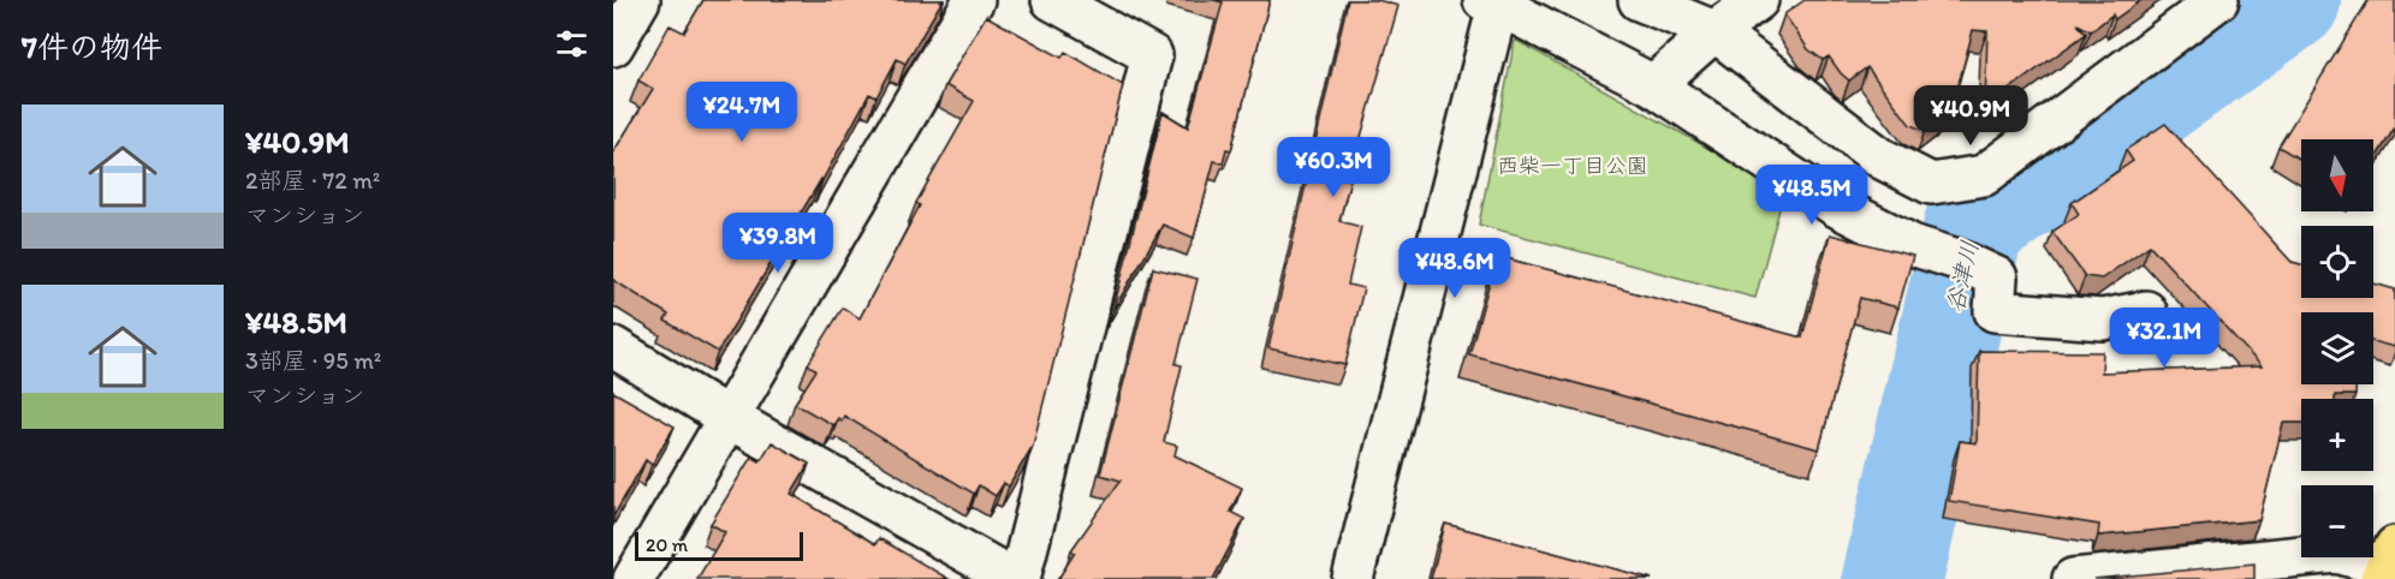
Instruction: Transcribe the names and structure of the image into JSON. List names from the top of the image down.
{
  "water": ["谷津川"],
  "parks": ["西柴一丁目公園"],
  "scale_bar": "20 m",
  "north": "bottom",
  "page": {
    "heading": "7件の物件",
    "price": [
      "¥24.7M",
      "¥40.9M",
      "¥60.3M",
      "¥48.5M",
      "¥39.8M",
      "¥48.6M",
      "¥32.1M"
    ],
    "list": [
      {
        "name": "¥40.9M",
        "note": "2部屋 · 72 m² · マンション"
      },
      {
        "name": "¥48.5M",
        "note": "3部屋 · 95 m² · マンション"
      }
    ],
    "map_buttons": ["+", "−"],
    "scale": "20 m"
  }
}
